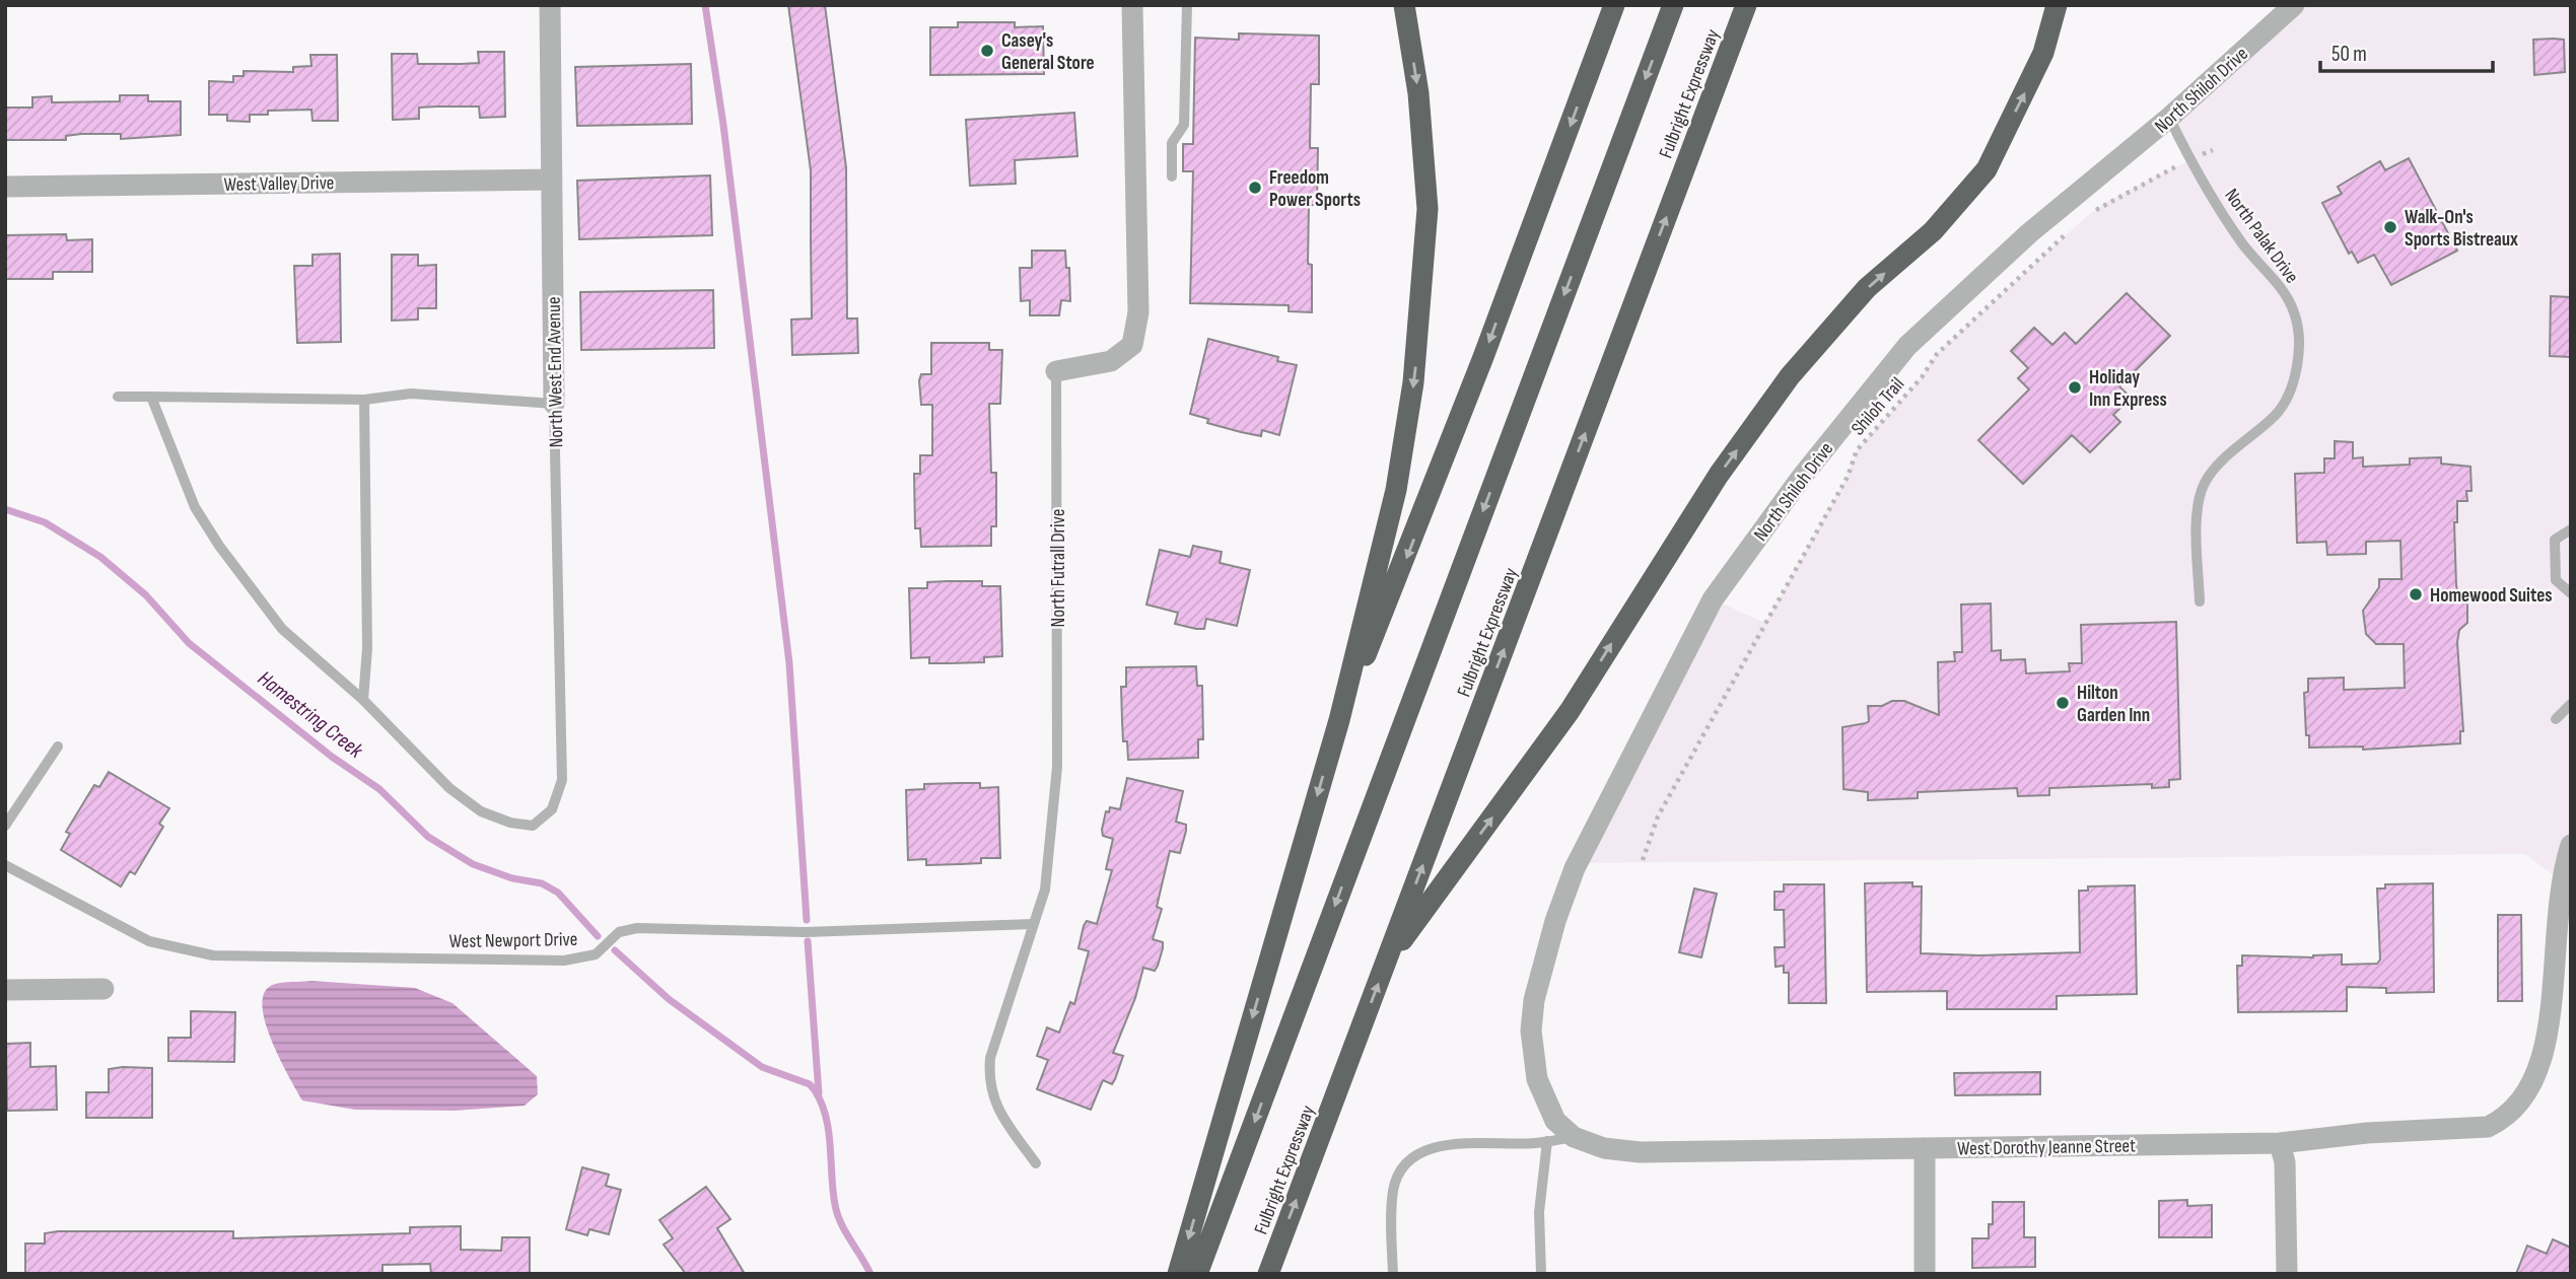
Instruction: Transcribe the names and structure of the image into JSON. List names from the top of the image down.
{
  "streets": {
    "highway": ["Fulbright Expressway"],
    "street": [
      "North Shiloh Drive",
      "West Valley Drive",
      "North West End Avenue",
      "North Futrall Drive",
      "West Dorothy Jeanne Street"
    ],
    "lane": ["North Palak Drive", "West Newport Drive"],
    "path": ["Shiloh Trail"]
  },
  "crossings": [
    ["North Shiloh Drive", "North Palak Drive"],
    ["North Shiloh Drive", "West Dorothy Jeanne Street"],
    ["West Valley Drive", "North West End Avenue"],
    ["North Futrall Drive", "West Newport Drive"]
  ],
  "water": ["Hamestring Creek"],
  "places": [
    "Casey's General Store",
    "Freedom Power Sports",
    "Walk-On's Sports Bistreaux",
    "Holiday Inn Express",
    "Homewood Suites",
    "Hilton Garden Inn"
  ],
  "scale_bar": "50 m"
}
